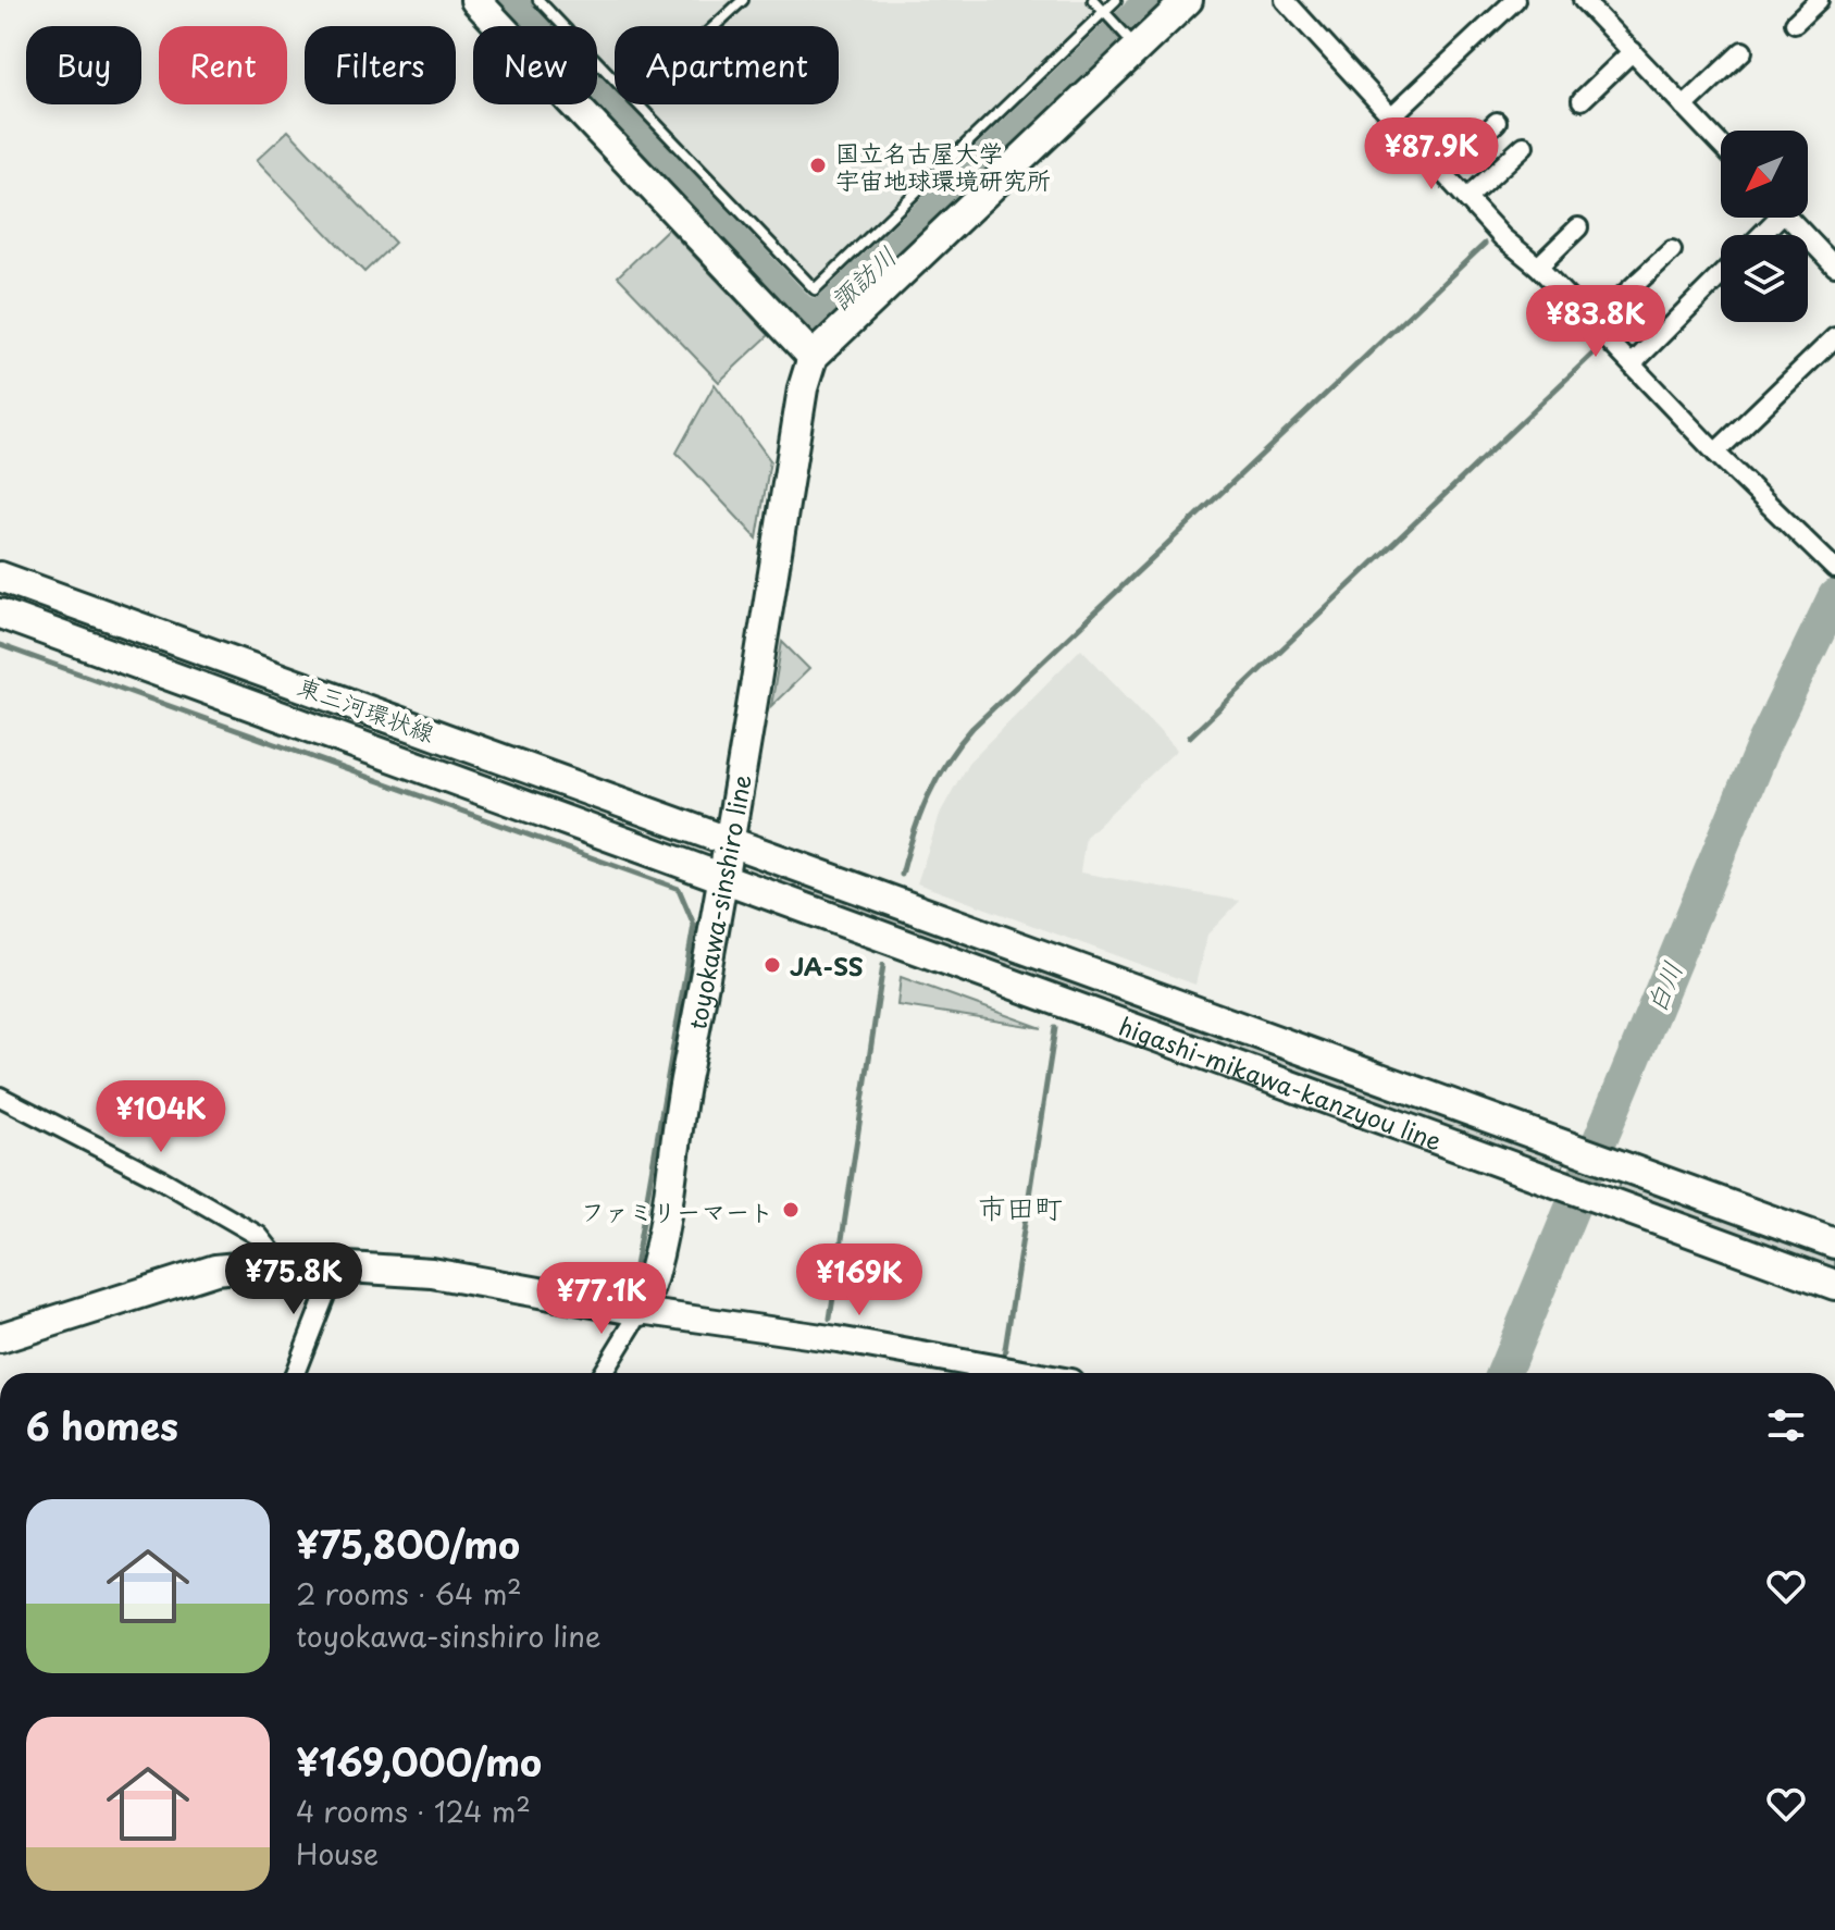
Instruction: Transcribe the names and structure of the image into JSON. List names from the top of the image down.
{
  "streets": {
    "main road": ["東三河環状線", "toyokawa-sinshiro line", "higashi-mikawa-kanzyou line"]
  },
  "crossings": [
    ["東三河環状線", "toyokawa-sinshiro line"],
    ["東三河環状線", "higashi-mikawa-kanzyou line"],
    ["toyokawa-sinshiro line", "higashi-mikawa-kanzyou line"]
  ],
  "districts": ["市田町"],
  "water": ["諏訪川", "白川"],
  "places": ["国立名古屋大学 宇宙地球環境研究所", "JA-SS", "ファミリーマート"],
  "north": "bottom left",
  "page": {
    "chip": [
      "Buy",
      "Rent",
      "Filters",
      "New",
      "Apartment"
    ],
    "price": [
      "¥87.9K",
      "¥83.8K",
      "¥104K",
      "¥75.8K",
      "¥169K",
      "¥77.1K"
    ],
    "heading": "6 homes",
    "list": [
      {
        "name": "¥75,800/mo",
        "note": "2 rooms · 64 m² · toyokawa-sinshiro line"
      },
      {
        "name": "¥169,000/mo",
        "note": "4 rooms · 124 m² · House"
      }
    ]
  }
}
